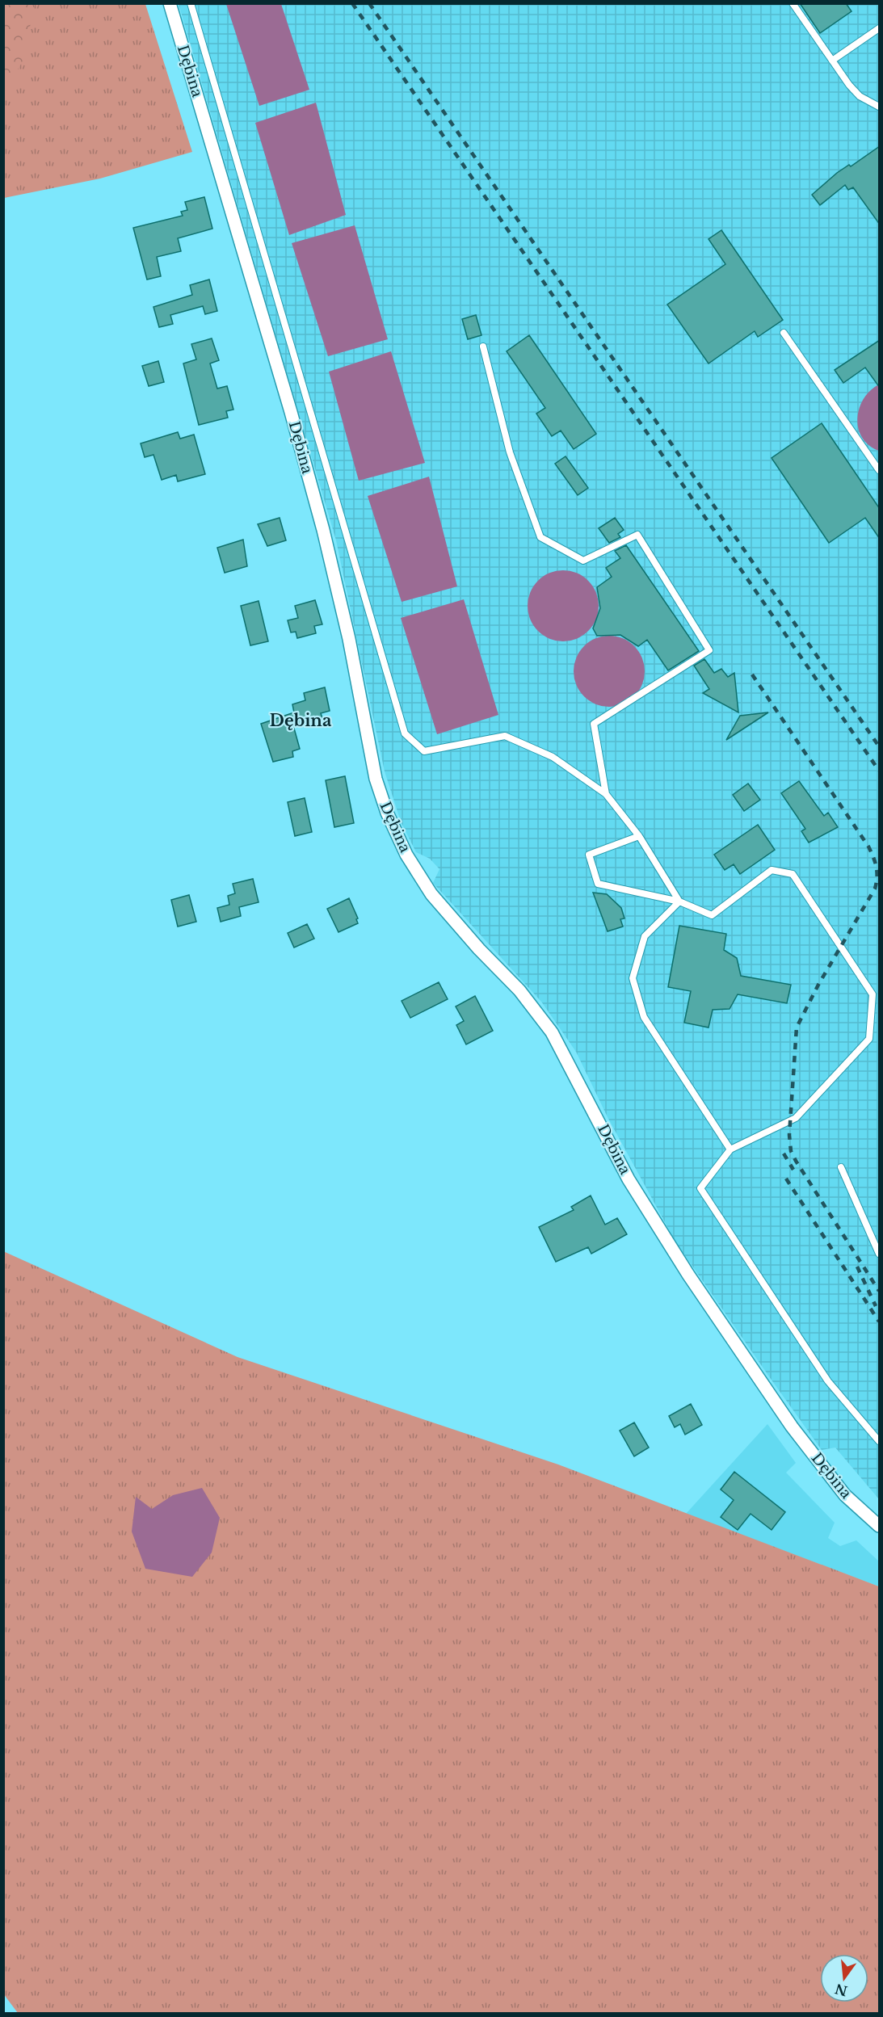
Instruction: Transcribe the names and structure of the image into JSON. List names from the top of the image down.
{
  "streets": {
    "street": ["Dębina"]
  },
  "districts": ["Dębina"],
  "north": "bottom"
}
